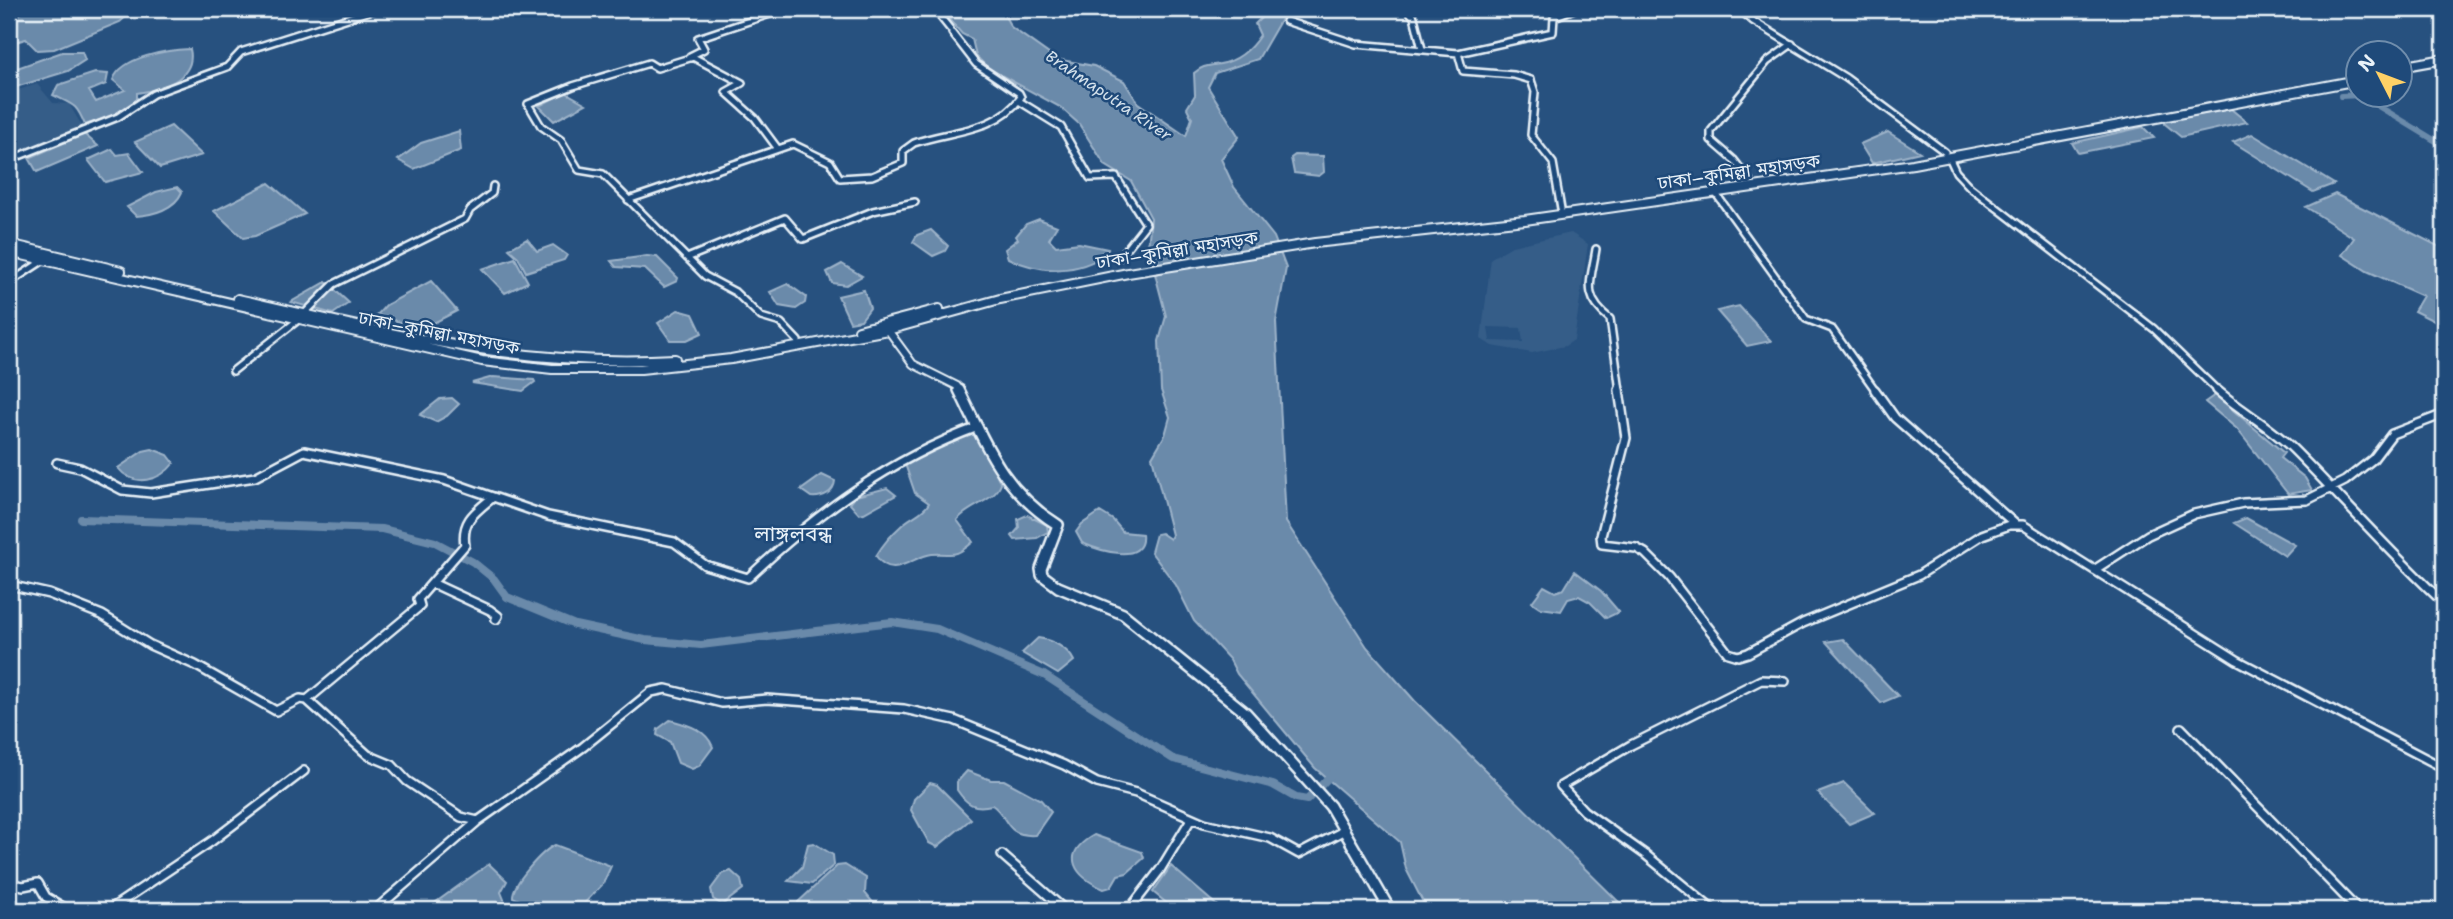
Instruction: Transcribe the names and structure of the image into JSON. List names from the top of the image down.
{
  "streets": {
    "highway": ["ঢাকা–কুমিল্লা মহাসড়ক"]
  },
  "districts": ["লাঙ্গলবন্ধ"],
  "water": ["Brahmaputra River"],
  "north": "top left"
}
